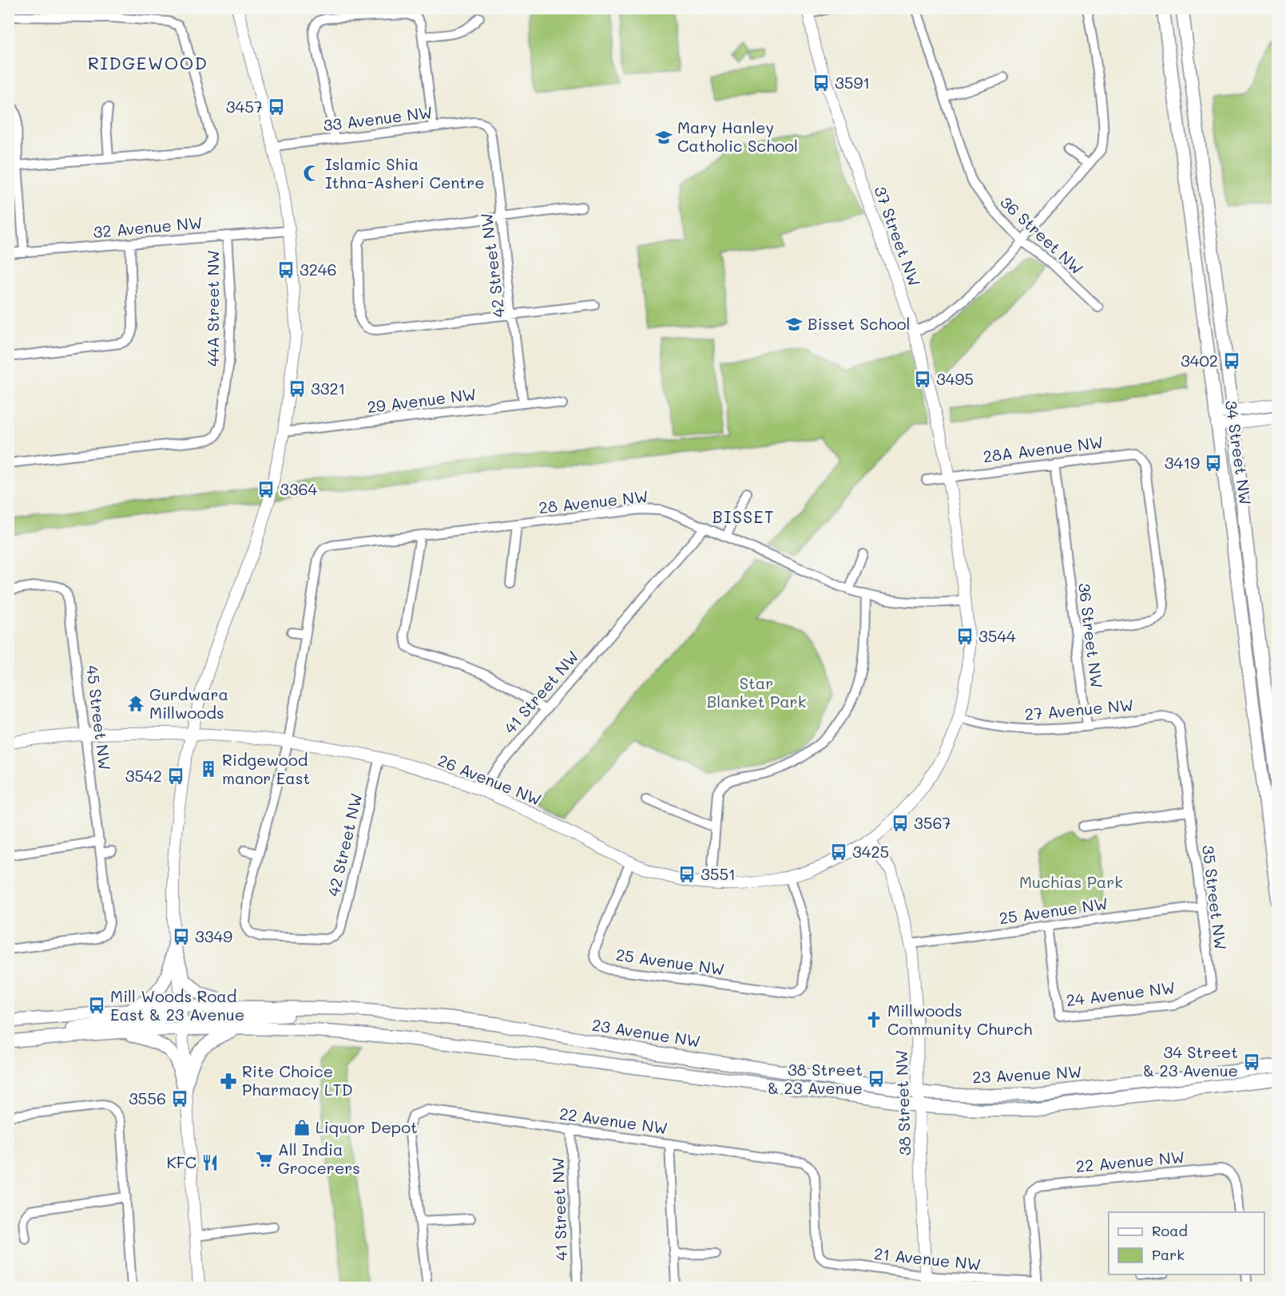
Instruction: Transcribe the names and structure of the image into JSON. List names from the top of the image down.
{
  "streets": {
    "main road": ["34 Street NW", "23 Avenue NW"],
    "street": [
      "33 Avenue NW",
      "32 Avenue NW",
      "36 Street NW",
      "37 Street NW",
      "42 Street NW",
      "44A Street NW",
      "29 Avenue NW",
      "28A Avenue NW",
      "28 Avenue NW",
      "41 Street NW",
      "27 Avenue NW",
      "45 Street NW",
      "26 Avenue NW",
      "35 Street NW",
      "25 Avenue NW",
      "24 Avenue NW",
      "38 Street NW",
      "22 Avenue NW",
      "21 Avenue NW"
    ]
  },
  "crossings": [
    ["33 Avenue NW", "42 Street NW"],
    ["32 Avenue NW", "44A Street NW"],
    ["36 Street NW", "28A Avenue NW"],
    ["36 Street NW", "27 Avenue NW"],
    ["37 Street NW", "28A Avenue NW"],
    ["37 Street NW", "28 Avenue NW"],
    ["37 Street NW", "27 Avenue NW"],
    ["37 Street NW", "26 Avenue NW"],
    ["42 Street NW", "29 Avenue NW"],
    ["42 Street NW", "26 Avenue NW"],
    ["28 Avenue NW", "41 Street NW"],
    ["41 Street NW", "26 Avenue NW"],
    ["41 Street NW", "22 Avenue NW"],
    ["27 Avenue NW", "35 Street NW"],
    ["45 Street NW", "26 Avenue NW"],
    ["26 Avenue NW", "25 Avenue NW"],
    ["26 Avenue NW", "38 Street NW"],
    ["35 Street NW", "25 Avenue NW"],
    ["35 Street NW", "24 Avenue NW"],
    ["25 Avenue NW", "24 Avenue NW"],
    ["25 Avenue NW", "38 Street NW"],
    ["23 Avenue NW", "38 Street NW"],
    ["38 Street NW", "21 Avenue NW"],
    ["22 Avenue NW", "21 Avenue NW"]
  ],
  "districts": ["RIDGEWOOD", "BISSET"],
  "parks": ["Star Blanket Park", "Muchias Park"],
  "places": {
    "bus stop": [
      "3591",
      "3457",
      "3246",
      "3402",
      "3495",
      "3321",
      "3419",
      "3364",
      "3544",
      "3542",
      "3567",
      "3425",
      "3551",
      "3349",
      "Mill Woods Road East & 23 Avenue",
      "34 Street & 23 Avenue",
      "38 Street & 23 Avenue",
      "3556"
    ],
    "school or university": ["Mary Hanley Catholic School", "Bisset School"],
    "mosque": ["Islamic Shia Ithna-Asheri Centre"],
    "temple": ["Gurdwara Millwoods"],
    "building": ["Ridgewood manor East"],
    "church": ["Millwoods Community Church"],
    "pharmacy": ["Rite Choice Pharmacy LTD"],
    "shop": ["Liquor Depot"],
    "supermarket": ["All India Grocerers"],
    "restaurant": ["KFC"]
  },
  "legend": ["Road", "Park"]
}
